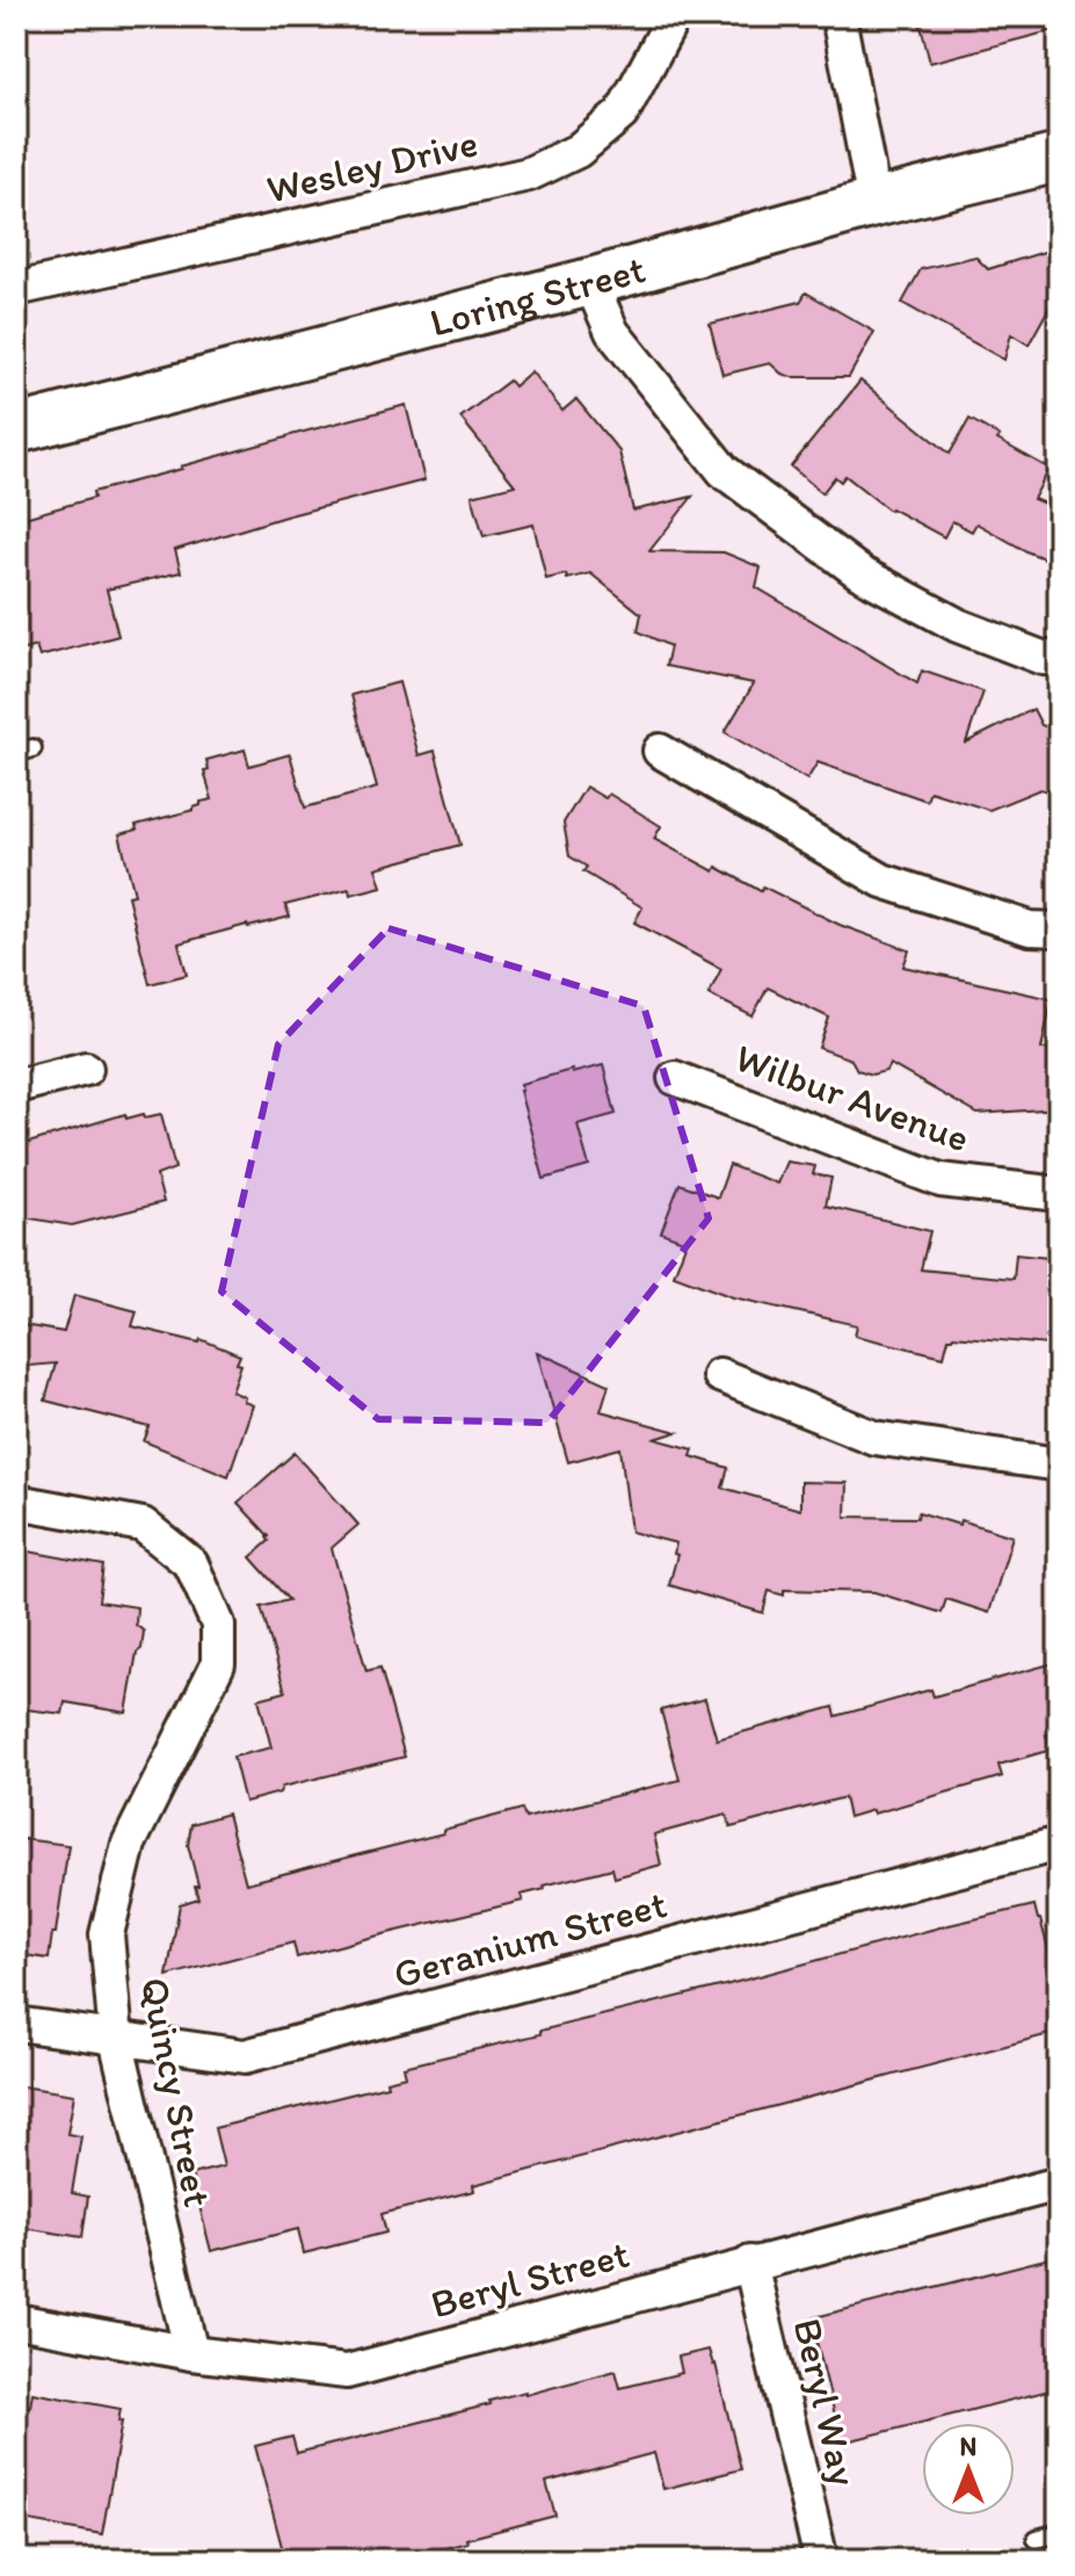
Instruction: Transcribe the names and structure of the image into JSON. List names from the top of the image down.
{
  "streets": {
    "street": [
      "Wesley Drive",
      "Loring Street",
      "Wilbur Avenue",
      "Geranium Street",
      "Quincy Street",
      "Beryl Street",
      "Beryl Way"
    ]
  },
  "crossings": [
    ["Geranium Street", "Quincy Street"],
    ["Quincy Street", "Beryl Street"],
    ["Beryl Street", "Beryl Way"]
  ],
  "north": "top"
}
